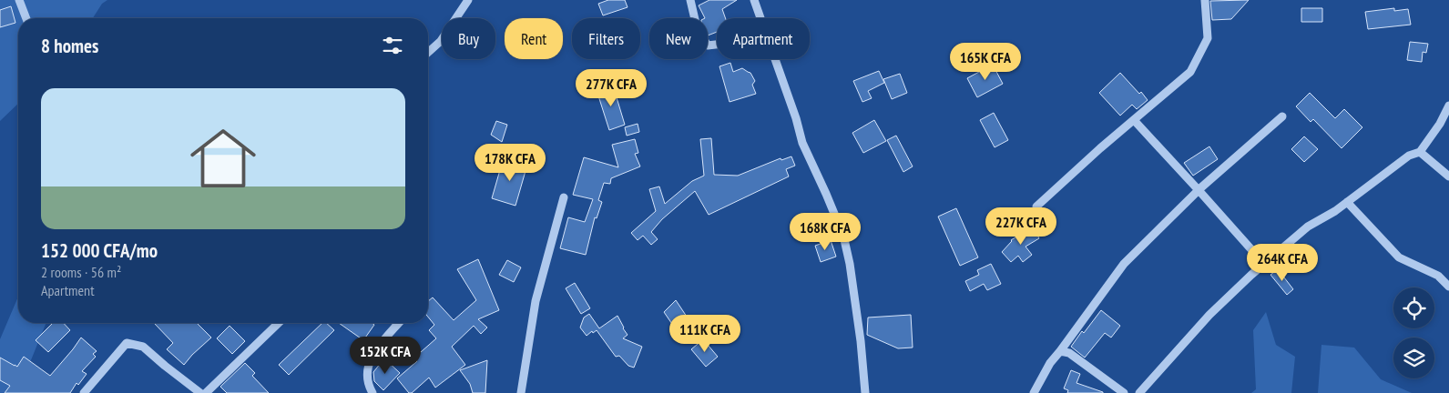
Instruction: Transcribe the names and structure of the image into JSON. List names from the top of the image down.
{
  "page": {
    "chip": [
      "Buy",
      "Rent",
      "Filters",
      "New",
      "Apartment"
    ],
    "heading": "8 homes",
    "price": [
      "165K CFA",
      "277K CFA",
      "178K CFA",
      "227K CFA",
      "168K CFA",
      "264K CFA",
      "111K CFA",
      "152K CFA"
    ],
    "list": [
      {
        "name": "152 000 CFA/mo",
        "note": "2 rooms · 56 m² · Apartment"
      }
    ]
  }
}
